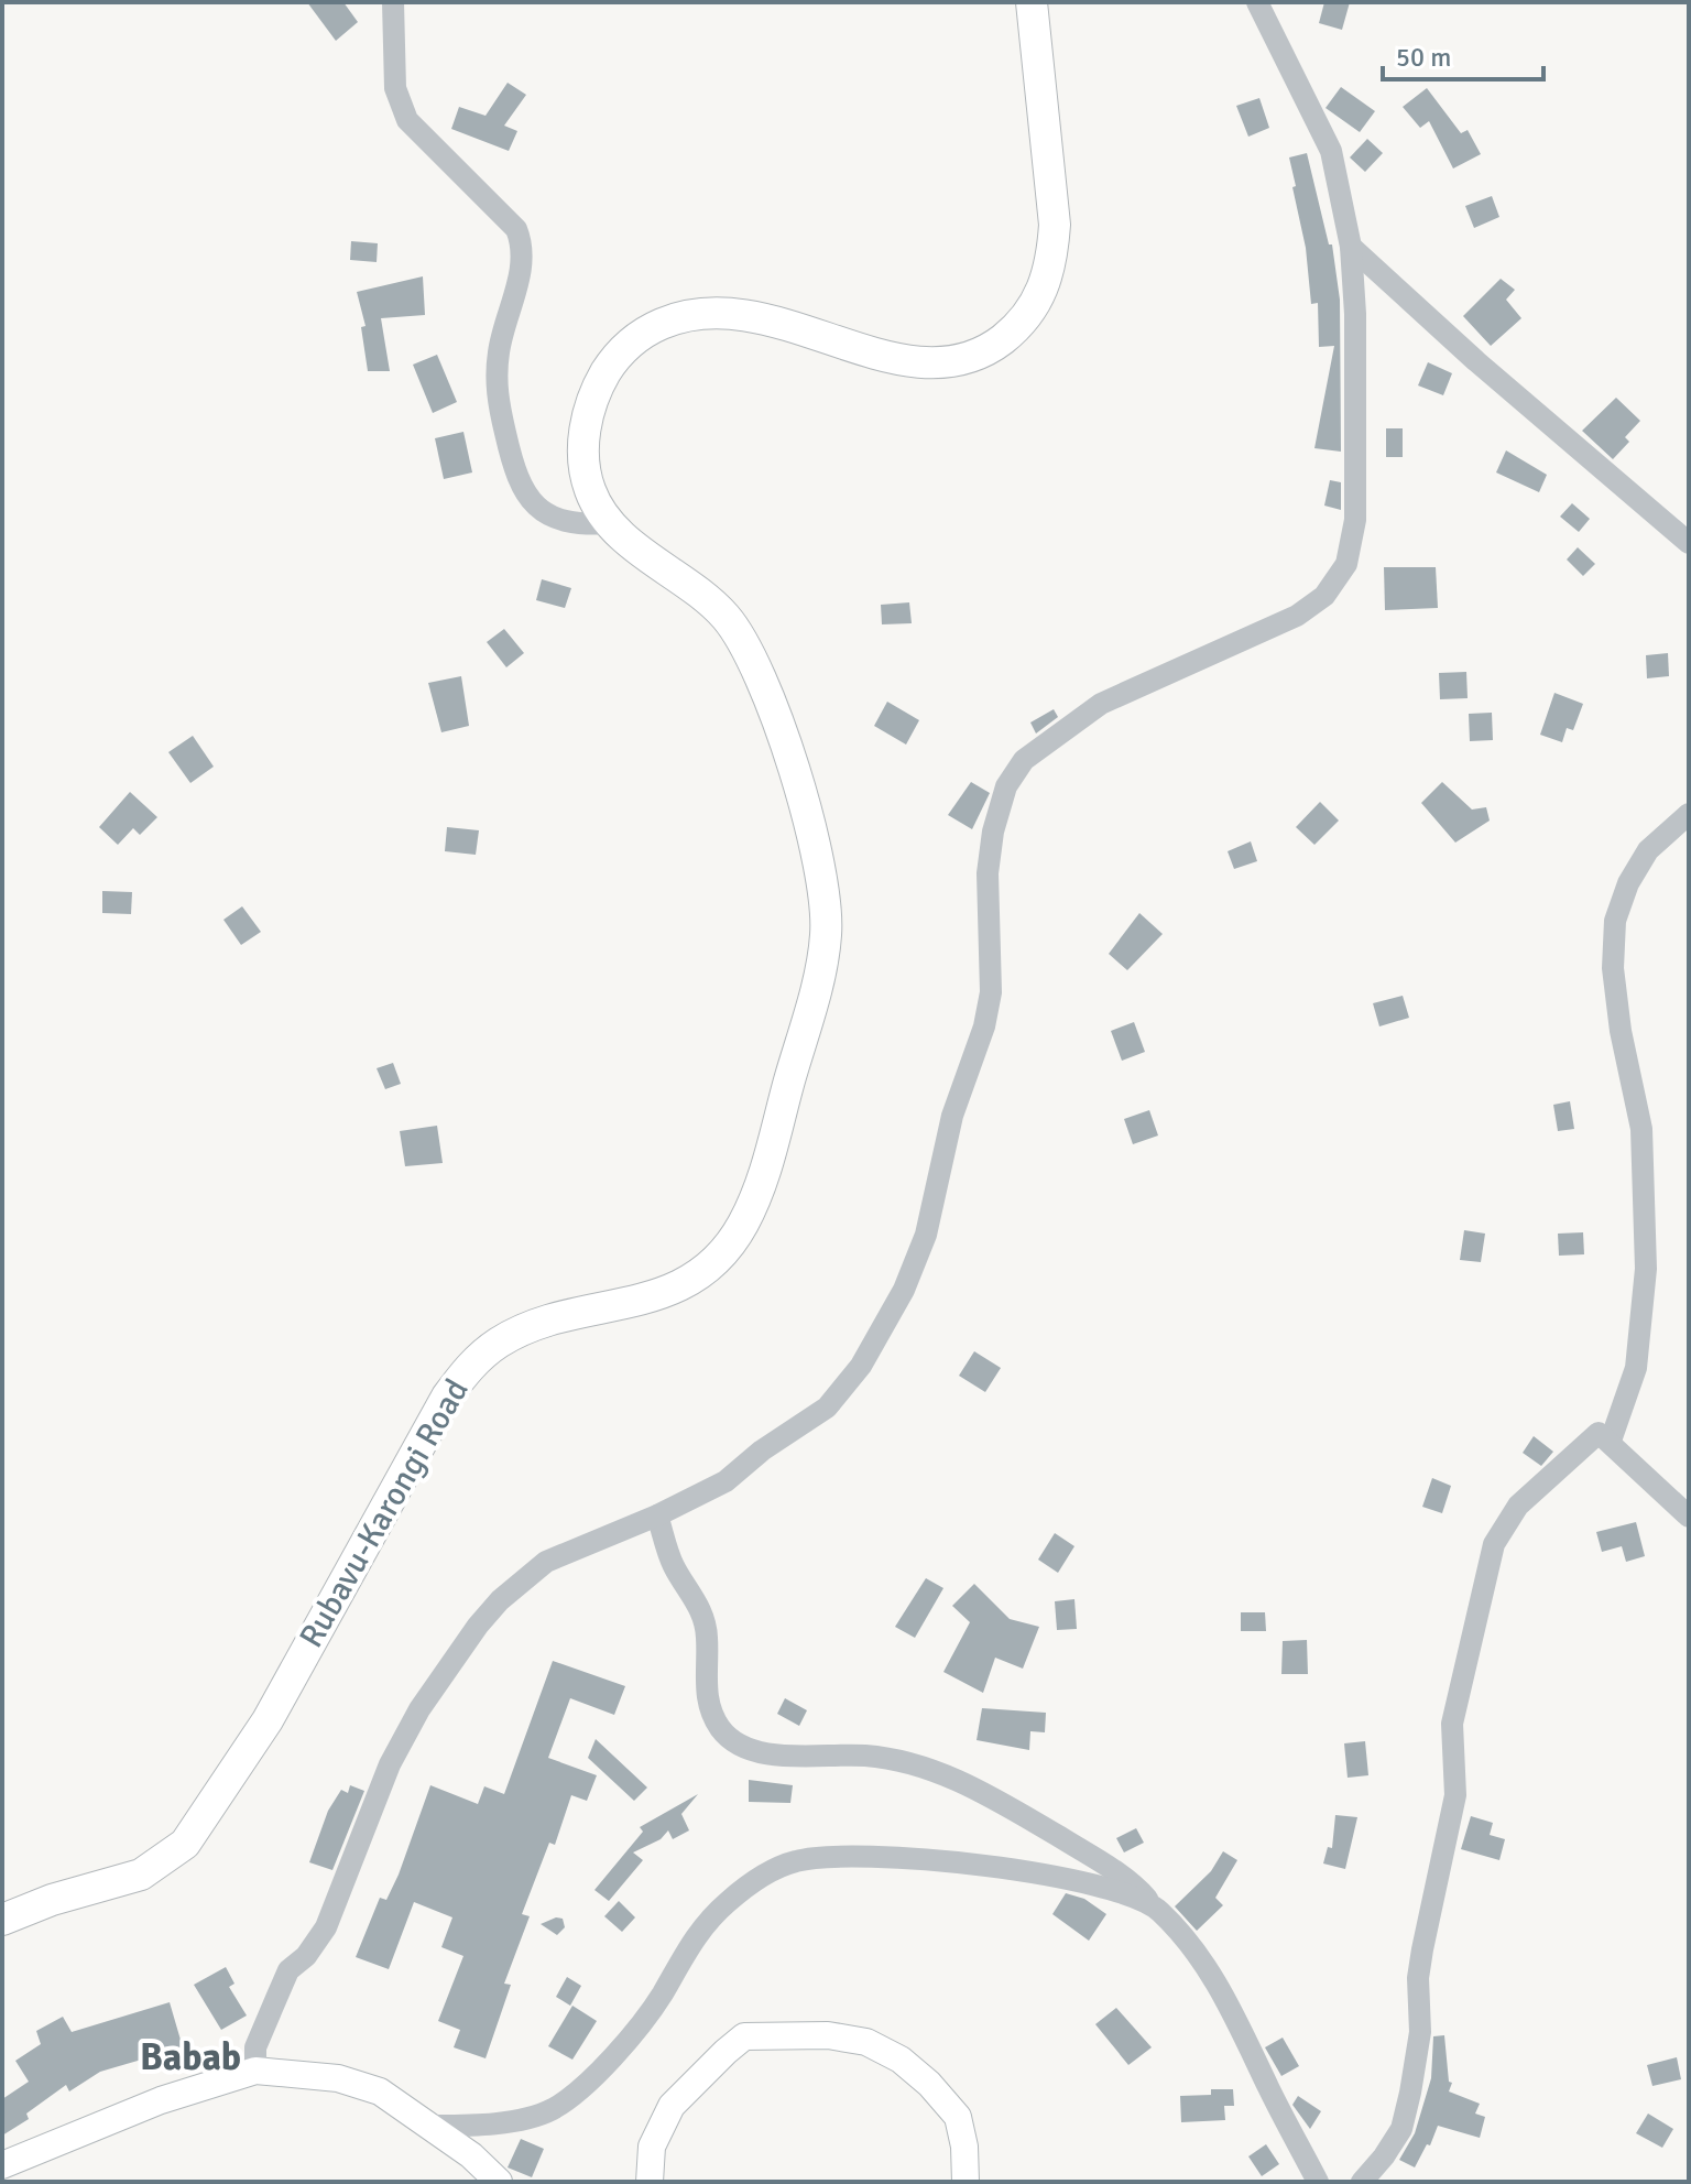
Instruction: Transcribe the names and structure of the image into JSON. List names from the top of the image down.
{
  "streets": {
    "highway": ["Rubavu-Karongi Road"]
  },
  "districts": ["Babab"],
  "scale_bar": "50 m"
}
